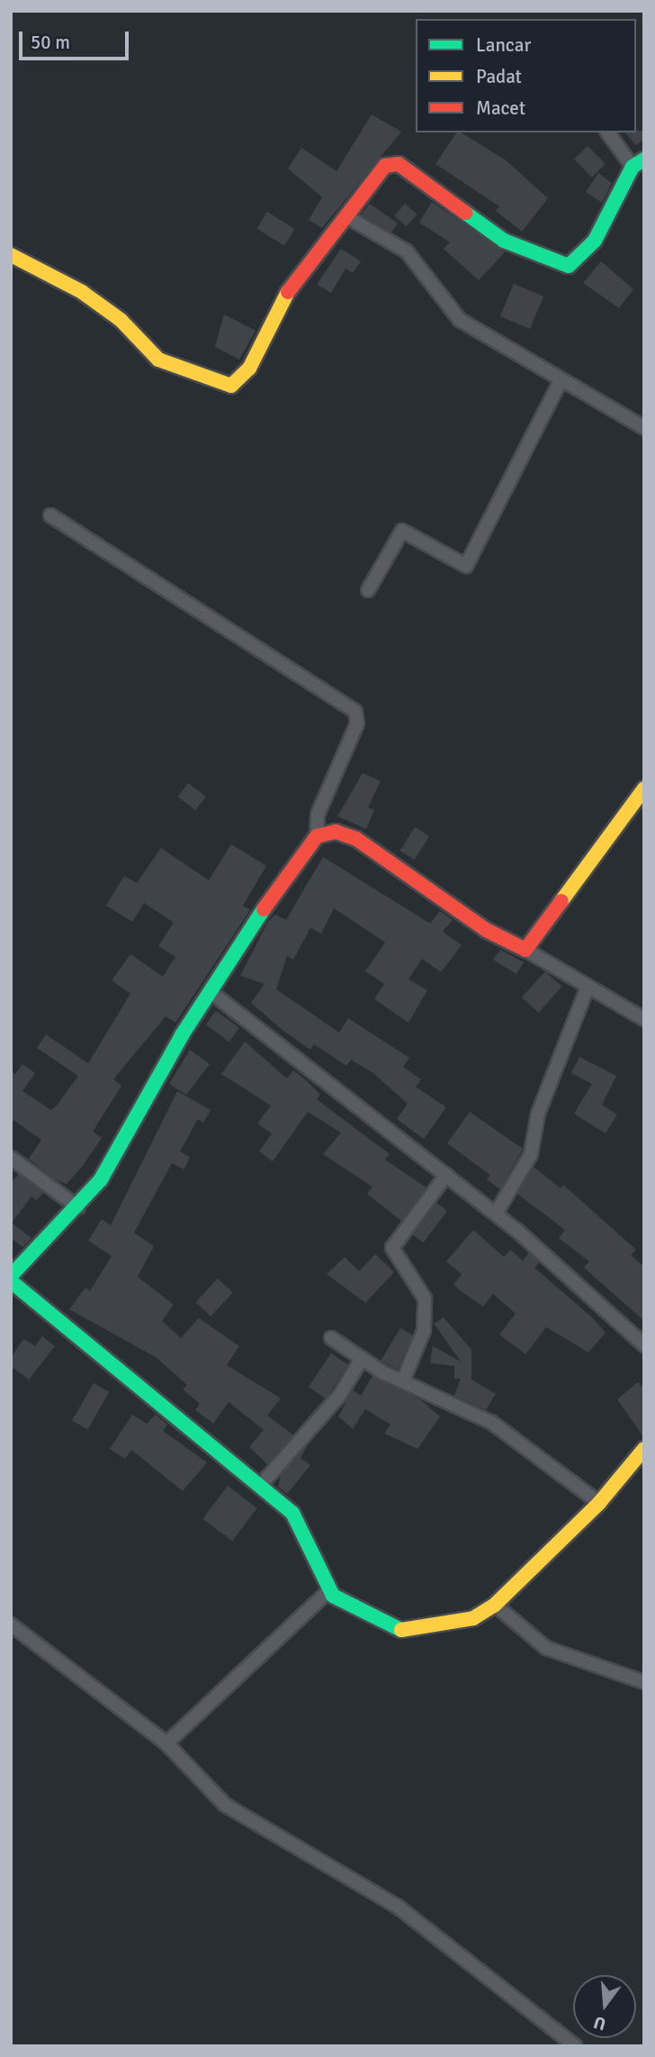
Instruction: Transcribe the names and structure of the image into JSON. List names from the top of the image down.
{
  "legend": ["Lancar", "Padat", "Macet"],
  "scale_bar": "50 m",
  "north": "bottom"
}
